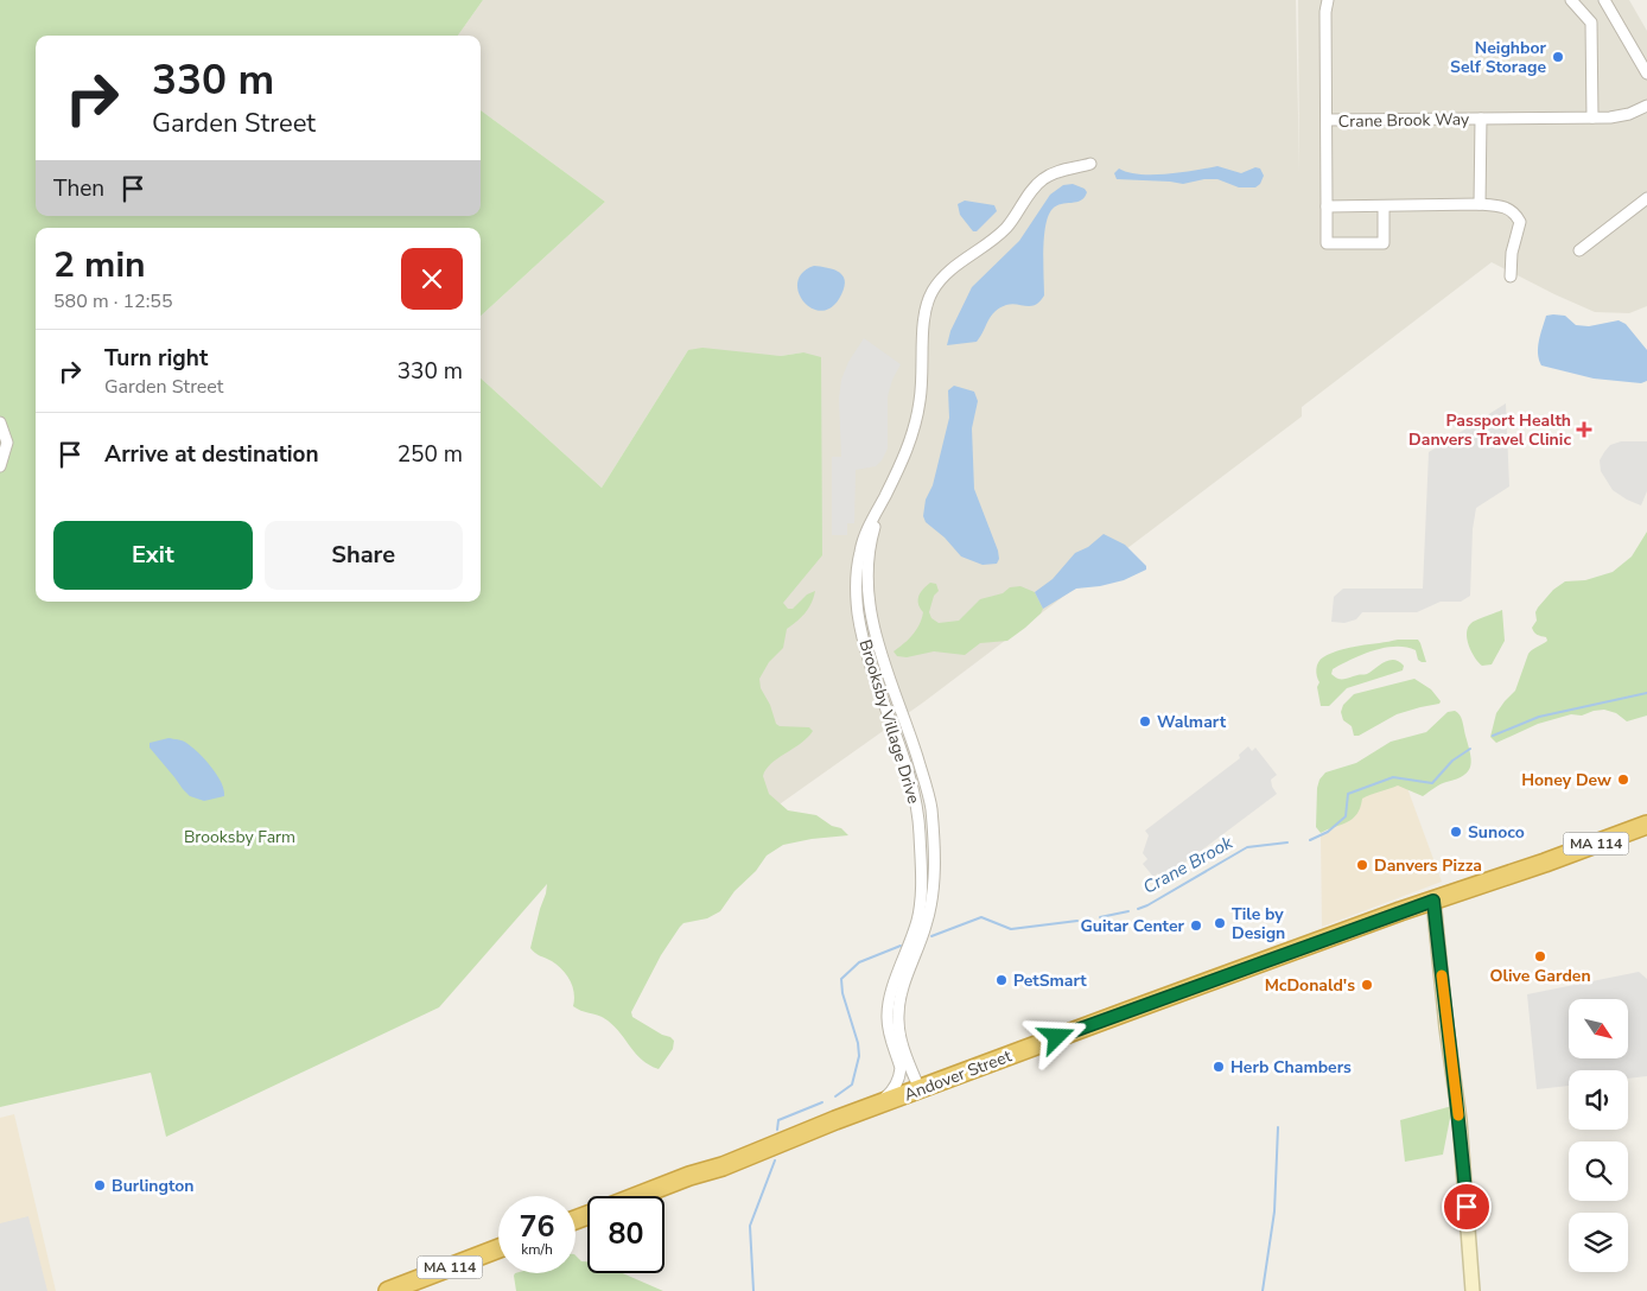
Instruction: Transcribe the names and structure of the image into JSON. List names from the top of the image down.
{
  "streets": {
    "highway": ["MA 114", "Andover Street"],
    "street": ["Crane Brook Way", "Brooksby Village Drive"]
  },
  "crossings": [
    ["Brooksby Village Drive", "Andover Street"]
  ],
  "water": ["Crane Brook"],
  "parks": ["Brooksby Farm"],
  "places": {
    "other": [
      "Neighbor Self Storage",
      "Walmart",
      "Honey Dew",
      "Sunoco",
      "Danvers Pizza",
      "Tile by Design",
      "Guitar Center",
      "Olive Garden",
      "PetSmart",
      "McDonald's",
      "Herb Chambers",
      "Burlington"
    ],
    "health": ["Passport Health Danvers Travel Clinic"]
  },
  "north": "bottom right",
  "page": {
    "turn": ["330 m", "Garden Street"],
    "then": "Then",
    "heading": ["2 min", "580 m · 12:55"],
    "list": [
      {
        "name": "Turn right",
        "note": "Garden Street",
        "value": "330 m"
      },
      {
        "name": "Arrive at destination",
        "value": "250 m"
      }
    ],
    "buttons": ["Exit", "Share"],
    "speed": "76 km/h",
    "limit": "80"
  }
}
